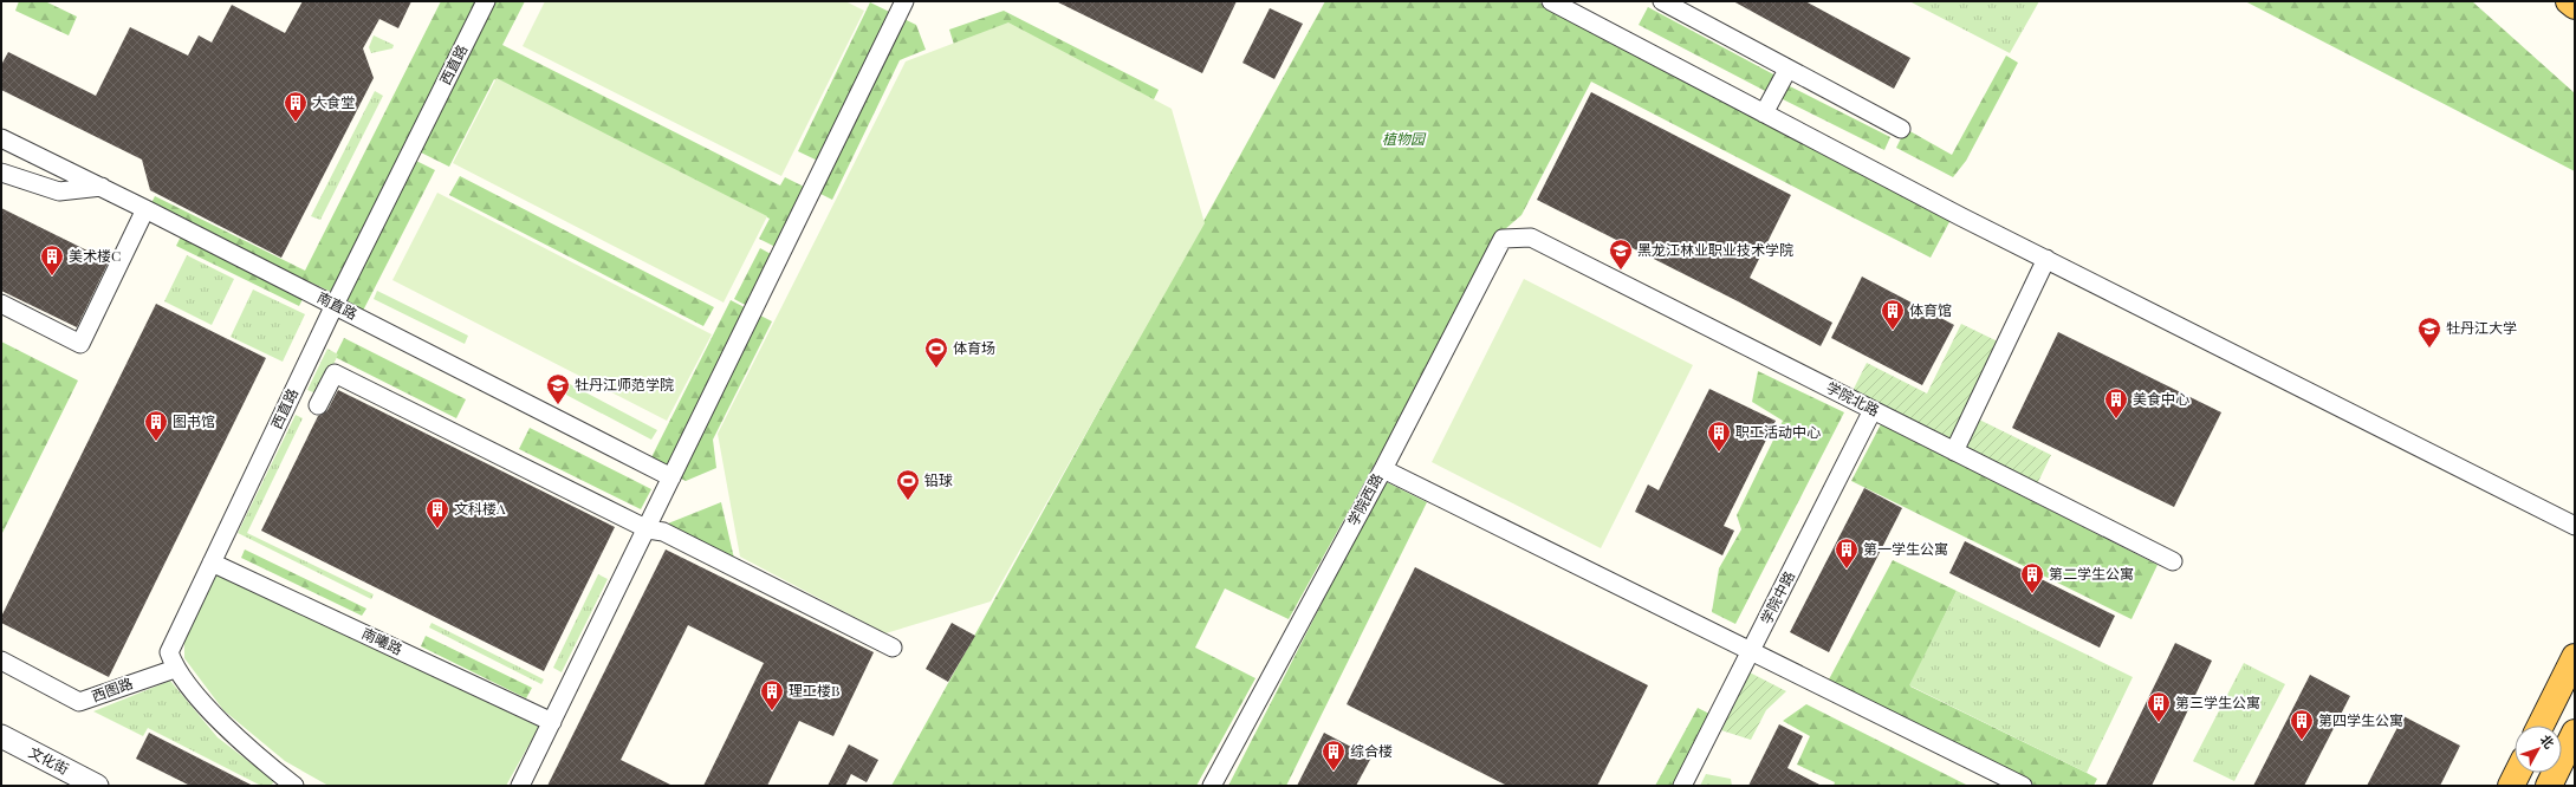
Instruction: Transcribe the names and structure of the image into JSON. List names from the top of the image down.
{
  "streets": {
    "street": [
      "西直路",
      "南直路",
      "学院北路",
      "学院西路",
      "学院中路",
      "南曦路",
      "西图路",
      "文化街"
    ]
  },
  "crossings": [
    ["西直路", "南直路"],
    ["西直路", "南曦路"],
    ["西直路", "西图路"],
    ["学院北路", "学院西路"],
    ["学院北路", "学院中路"]
  ],
  "parks": ["植物园"],
  "places": {
    "building": [
      "大食堂",
      "美术楼C",
      "体育馆",
      "美食中心",
      "图书馆",
      "职工活动中心",
      "文科楼A",
      "第一学生公寓",
      "第二学生公寓",
      "理工楼B",
      "第三学生公寓",
      "第四学生公寓",
      "综合楼"
    ],
    "school or university": ["黑龙江林业职业技术学院", "牡丹江大学", "牡丹江师范学院"],
    "sports": ["体育场", "铅球"]
  },
  "north": "top right"
}
